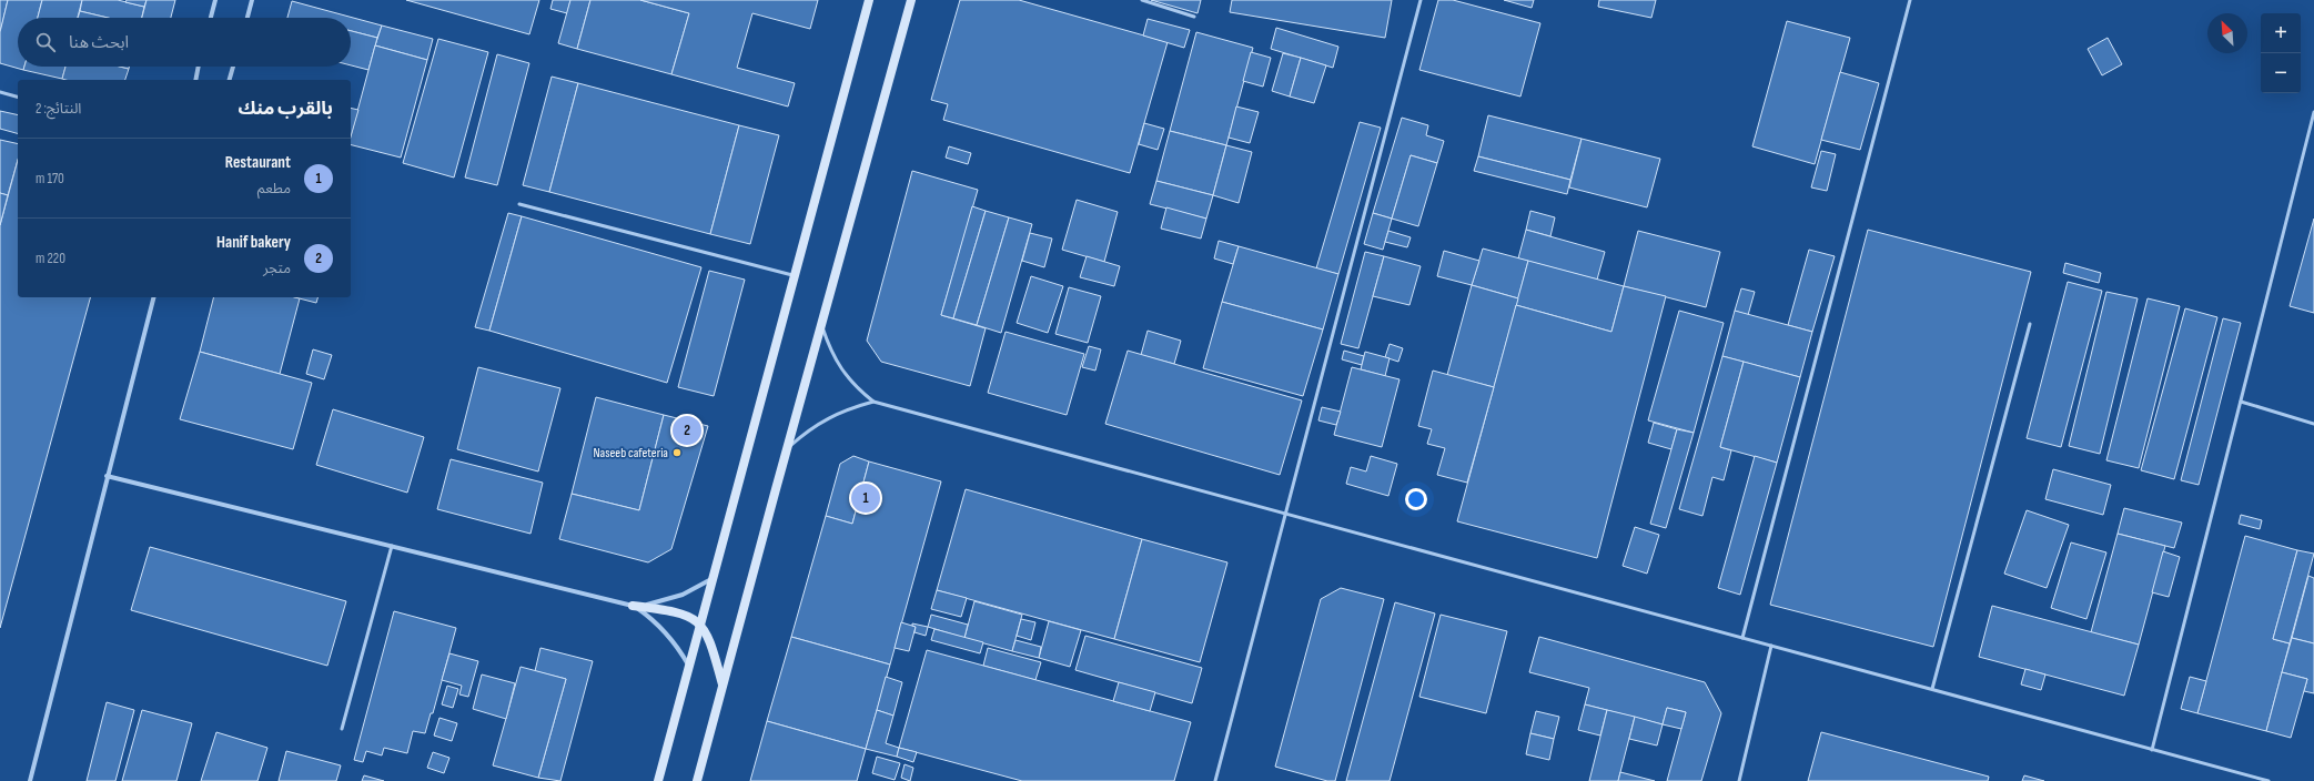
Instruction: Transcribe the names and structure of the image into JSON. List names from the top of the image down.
{
  "places": ["Naseeb cafeteria"],
  "north": "top left",
  "page": {
    "map_buttons": ["+", "−"],
    "search": "ابحث هنا",
    "heading": ["بالقرب منك", "النتائج: 2"],
    "list": [
      {
        "mark": "1",
        "name": "Restaurant",
        "note": "مطعم",
        "value": "170 m"
      },
      {
        "mark": "2",
        "name": "Hanif bakery",
        "note": "متجر",
        "value": "220 m"
      }
    ],
    "pins": ["2", "1"]
  }
}
